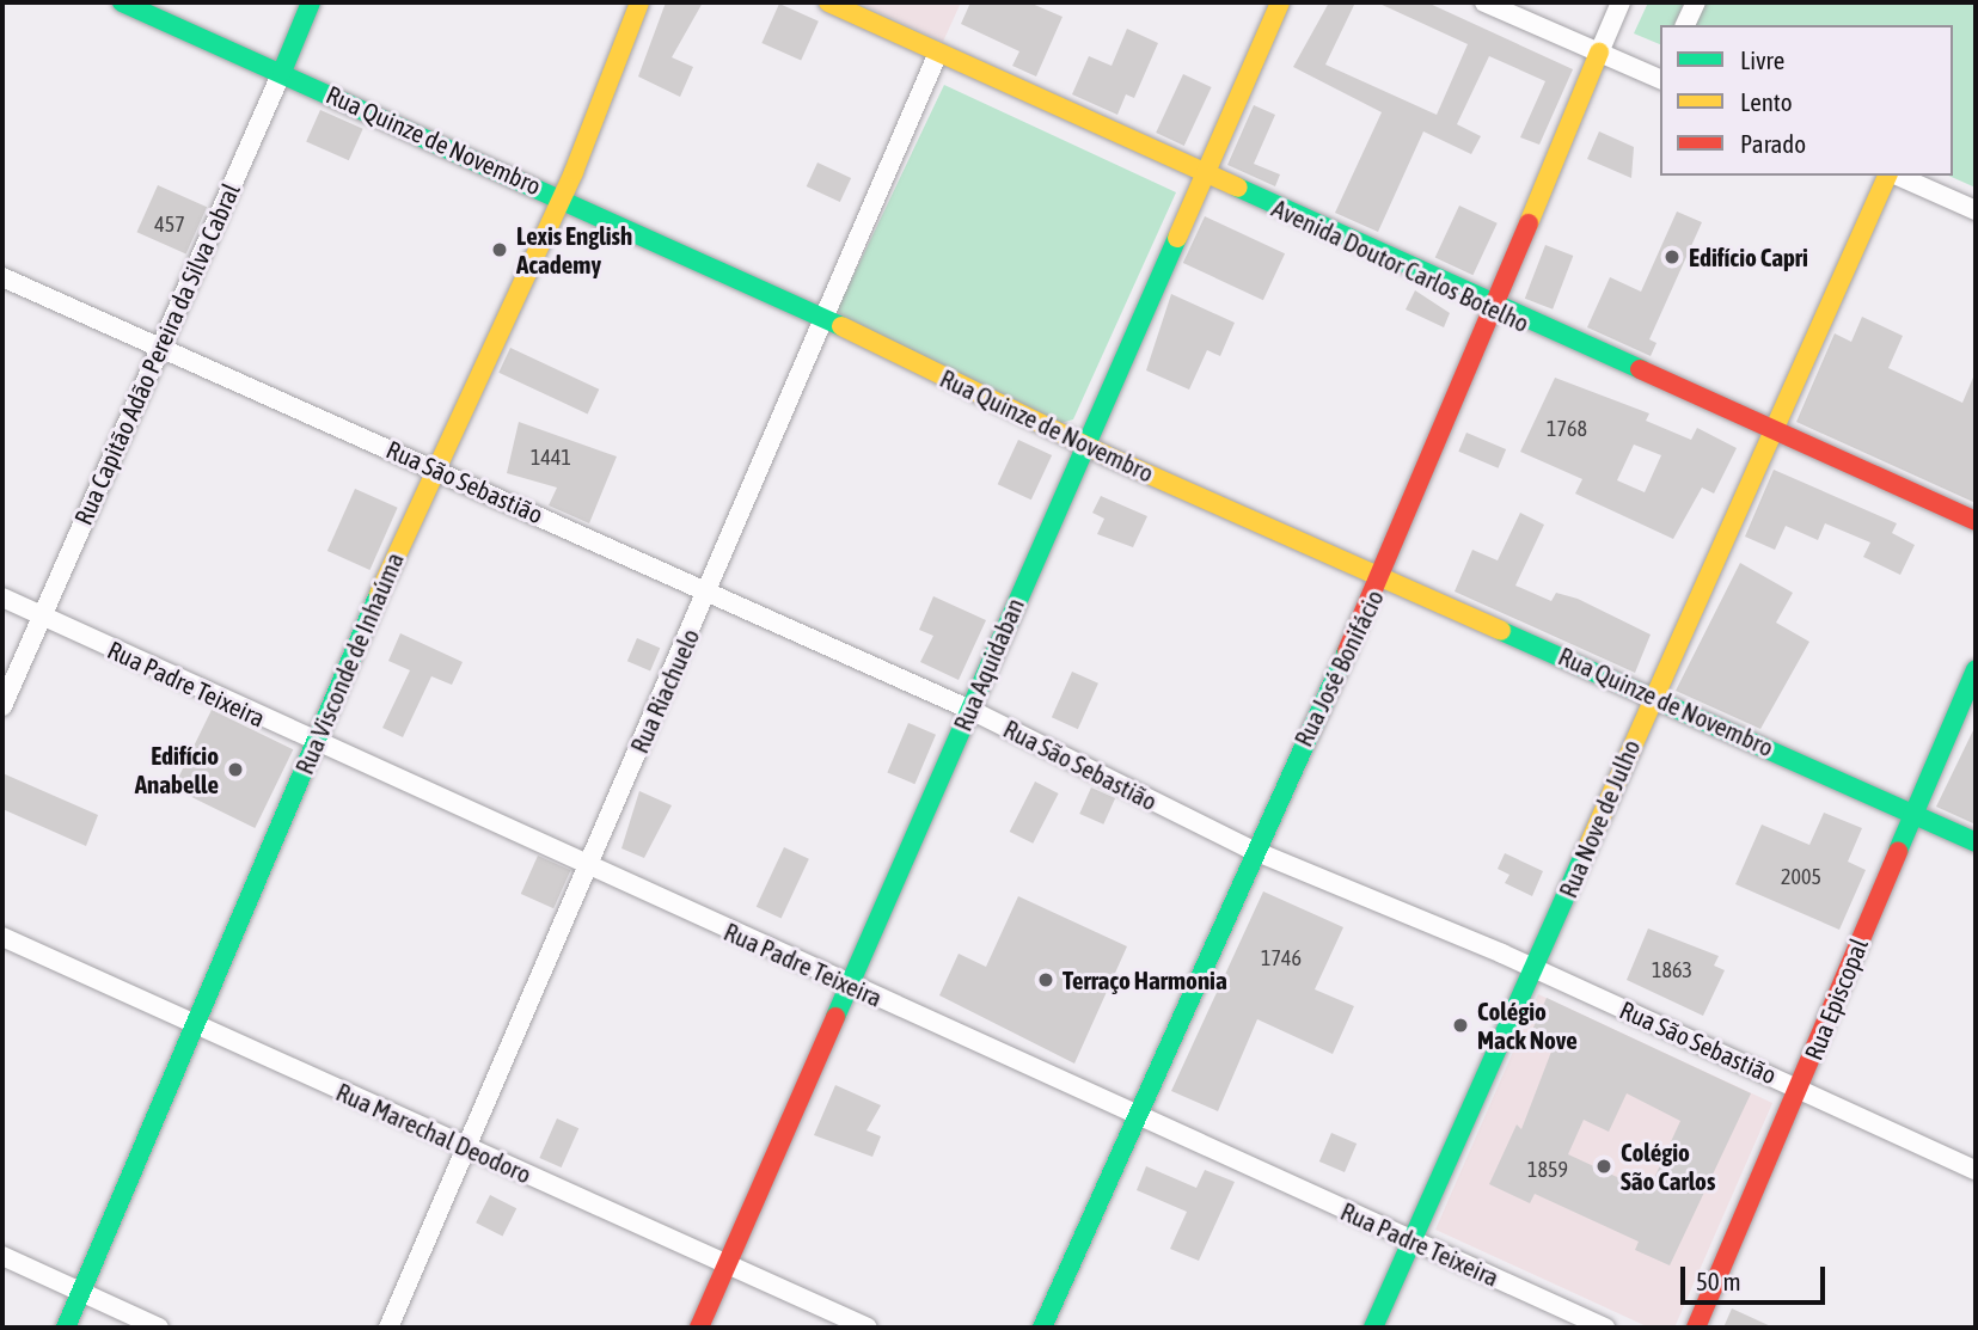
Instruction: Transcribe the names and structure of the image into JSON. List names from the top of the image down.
{
  "streets": {
    "main road": [
      "Rua Quinze de Novembro",
      "Avenida Doutor Carlos Botelho",
      "Rua Capitão Adão Pereira da Silva Cabral",
      "Rua Visconde de Inhaúma",
      "Rua Aquidaban",
      "Rua José Bonifácio",
      "Rua Nove de Julho",
      "Rua Episcopal"
    ],
    "street": [
      "Rua São Sebastião",
      "Rua Padre Teixeira",
      "Rua Riachuelo",
      "Rua Marechal Deodoro"
    ]
  },
  "crossings": [
    ["Rua Quinze de Novembro", "Rua Capitão Adão Pereira da Silva Cabral"],
    ["Rua Quinze de Novembro", "Rua Visconde de Inhaúma"],
    ["Rua Quinze de Novembro", "Rua Aquidaban"],
    ["Rua Quinze de Novembro", "Rua José Bonifácio"],
    ["Rua Quinze de Novembro", "Rua Riachuelo"],
    ["Rua Quinze de Novembro", "Rua Nove de Julho"],
    ["Rua Quinze de Novembro", "Rua Episcopal"],
    ["Avenida Doutor Carlos Botelho", "Rua Aquidaban"],
    ["Avenida Doutor Carlos Botelho", "Rua José Bonifácio"],
    ["Avenida Doutor Carlos Botelho", "Rua Riachuelo"],
    ["Avenida Doutor Carlos Botelho", "Rua Nove de Julho"],
    ["Rua Capitão Adão Pereira da Silva Cabral", "Rua São Sebastião"],
    ["Rua Capitão Adão Pereira da Silva Cabral", "Rua Padre Teixeira"],
    ["Rua São Sebastião", "Rua Visconde de Inhaúma"],
    ["Rua São Sebastião", "Rua Aquidaban"],
    ["Rua São Sebastião", "Rua José Bonifácio"],
    ["Rua São Sebastião", "Rua Riachuelo"],
    ["Rua São Sebastião", "Rua Nove de Julho"],
    ["Rua São Sebastião", "Rua Episcopal"],
    ["Rua Visconde de Inhaúma", "Rua Padre Teixeira"],
    ["Rua Visconde de Inhaúma", "Rua Marechal Deodoro"],
    ["Rua Aquidaban", "Rua Padre Teixeira"],
    ["Rua Aquidaban", "Rua Marechal Deodoro"],
    ["Rua José Bonifácio", "Rua Padre Teixeira"],
    ["Rua Padre Teixeira", "Rua Riachuelo"],
    ["Rua Padre Teixeira", "Rua Nove de Julho"],
    ["Rua Riachuelo", "Rua Marechal Deodoro"]
  ],
  "places": [
    "Lexis English Academy",
    "Edifício Capri",
    "Edifício Anabelle",
    "Terraço Harmonia",
    "Colégio Mack Nove",
    "Colégio São Carlos"
  ],
  "house_numbers": [
    "457",
    "1768",
    "1441",
    "2005",
    "1746",
    "1863",
    "1859"
  ],
  "legend": ["Livre", "Lento", "Parado"],
  "scale_bar": "50 m"
}
